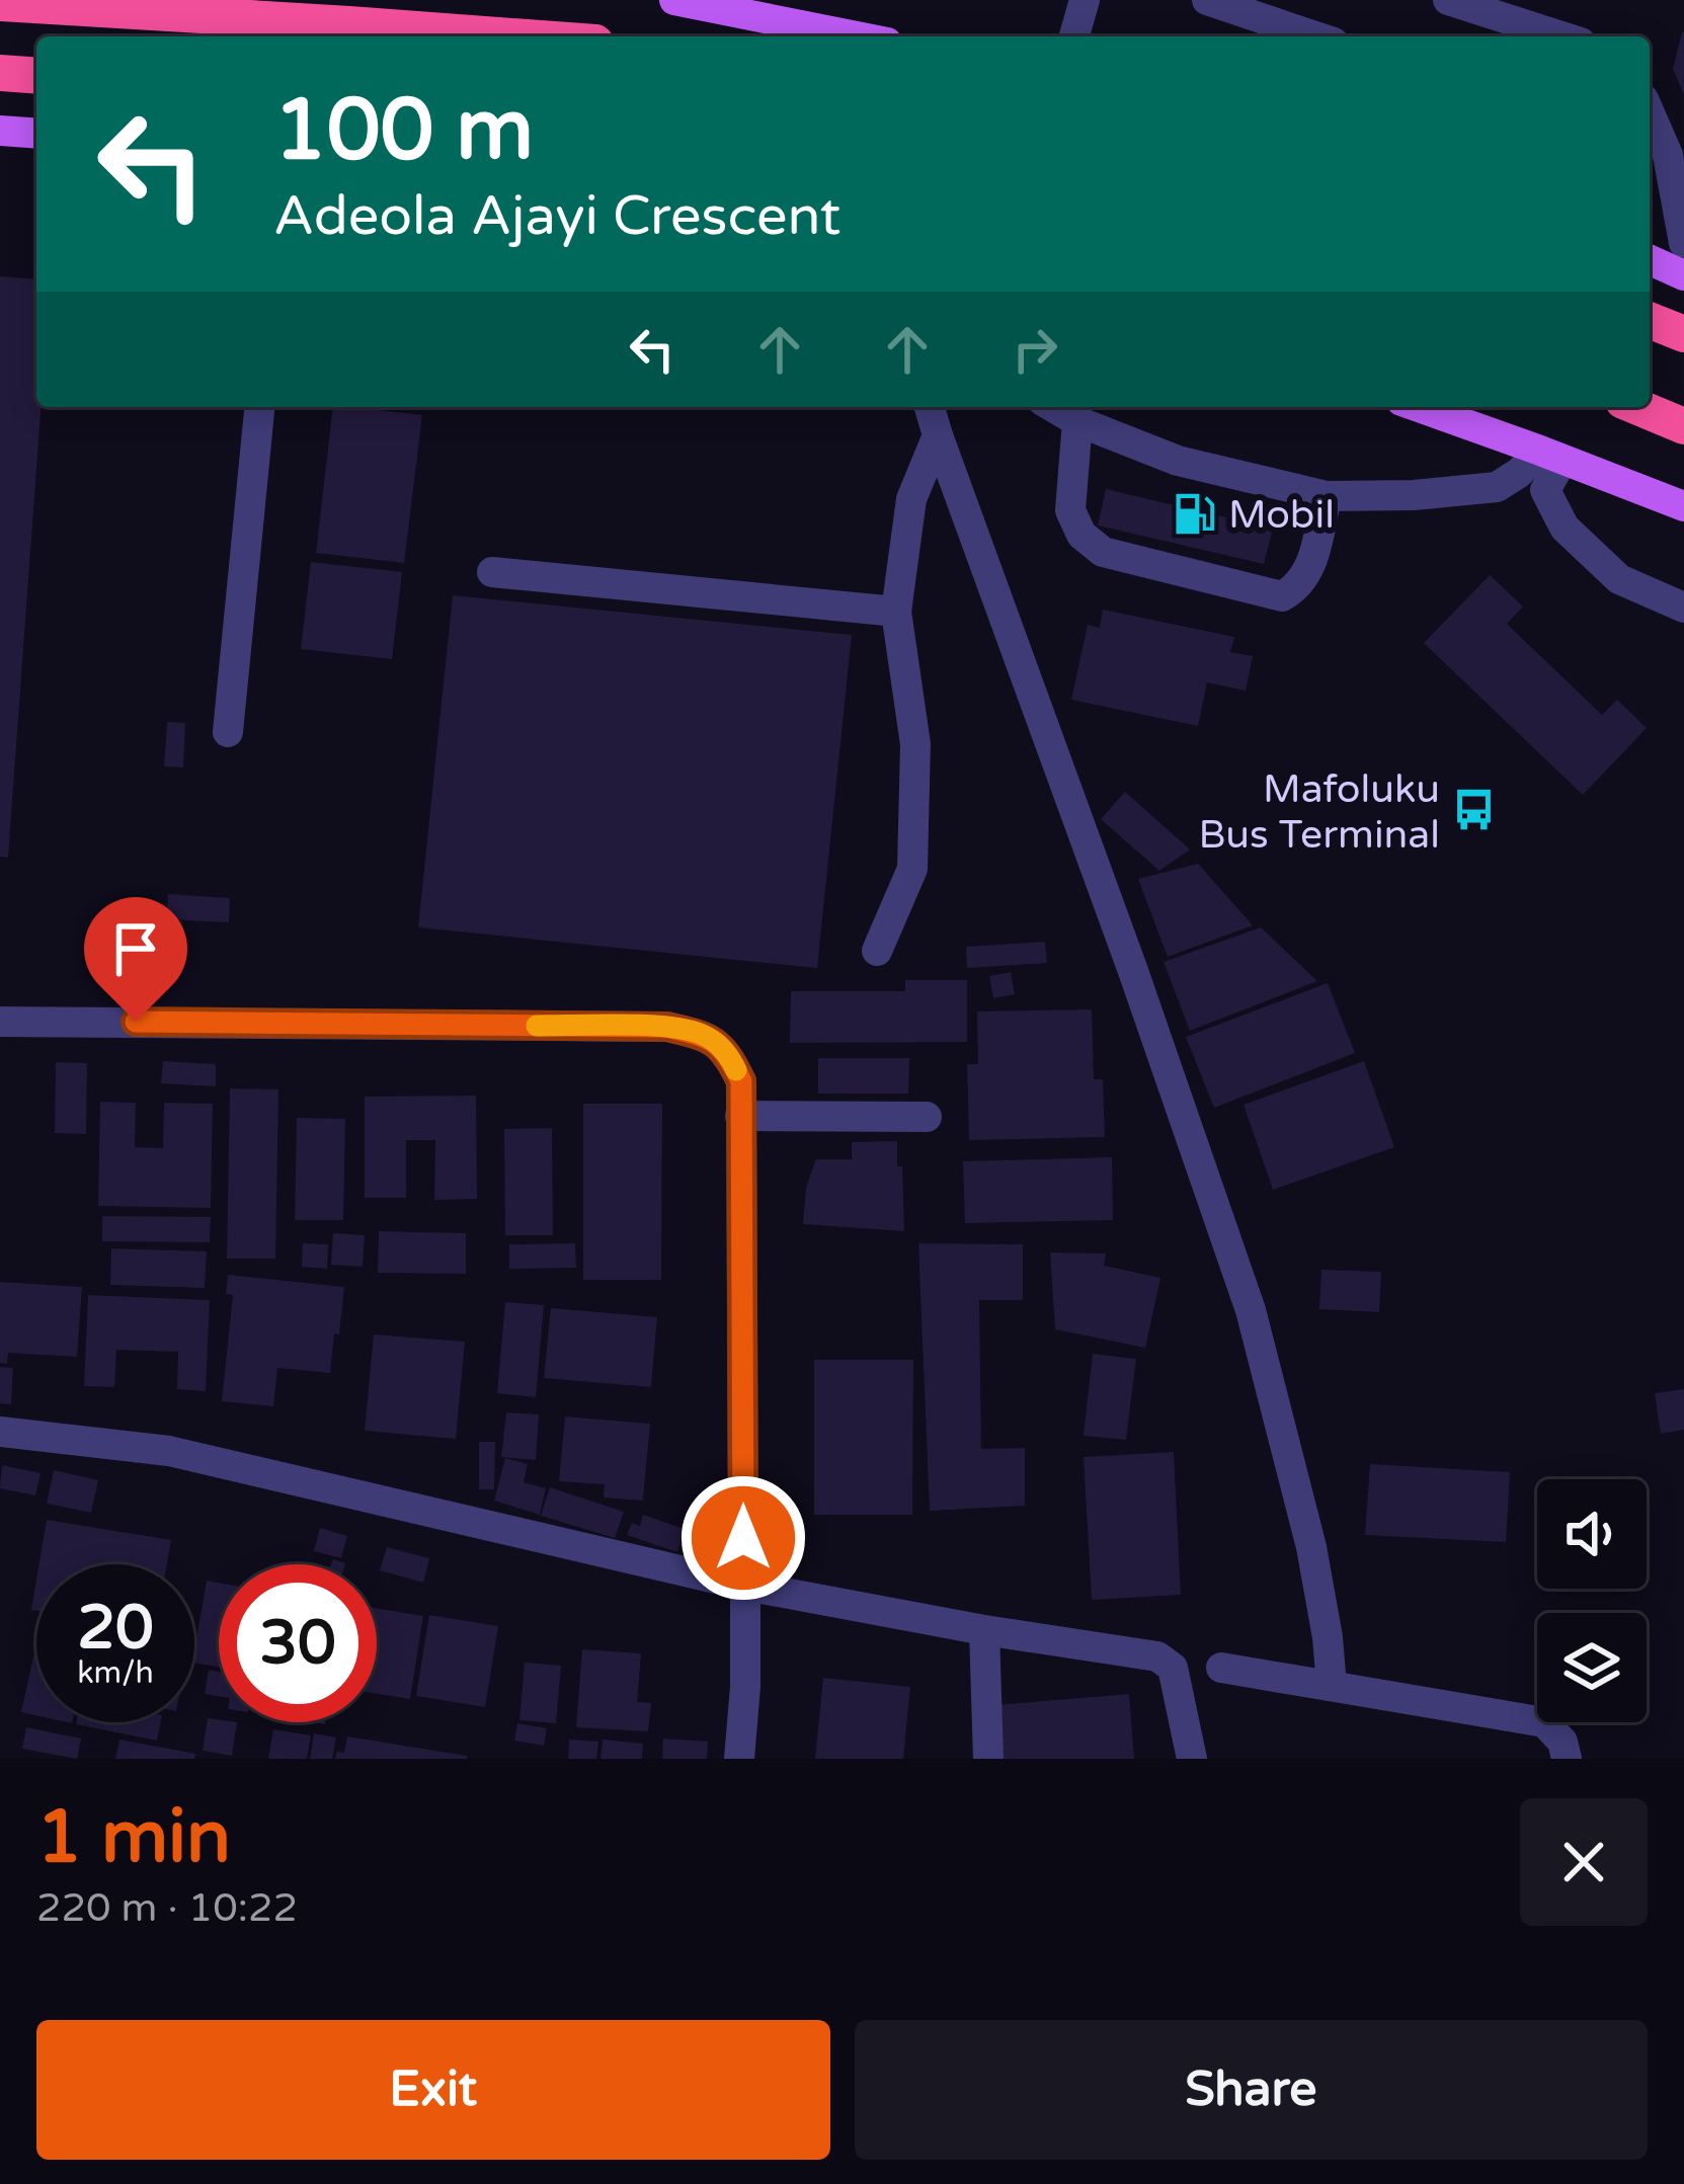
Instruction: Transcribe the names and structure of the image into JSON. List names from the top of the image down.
{
  "places": {
    "fuel station": ["Mobil"],
    "bus stop": ["Mafoluku Bus Terminal"]
  },
  "page": {
    "turn": ["100 m", "Adeola Ajayi Crescent"],
    "speed": "20 km/h",
    "limit": "30",
    "heading": ["1 min", "220 m · 10:22"],
    "buttons": ["Exit", "Share"]
  }
}
